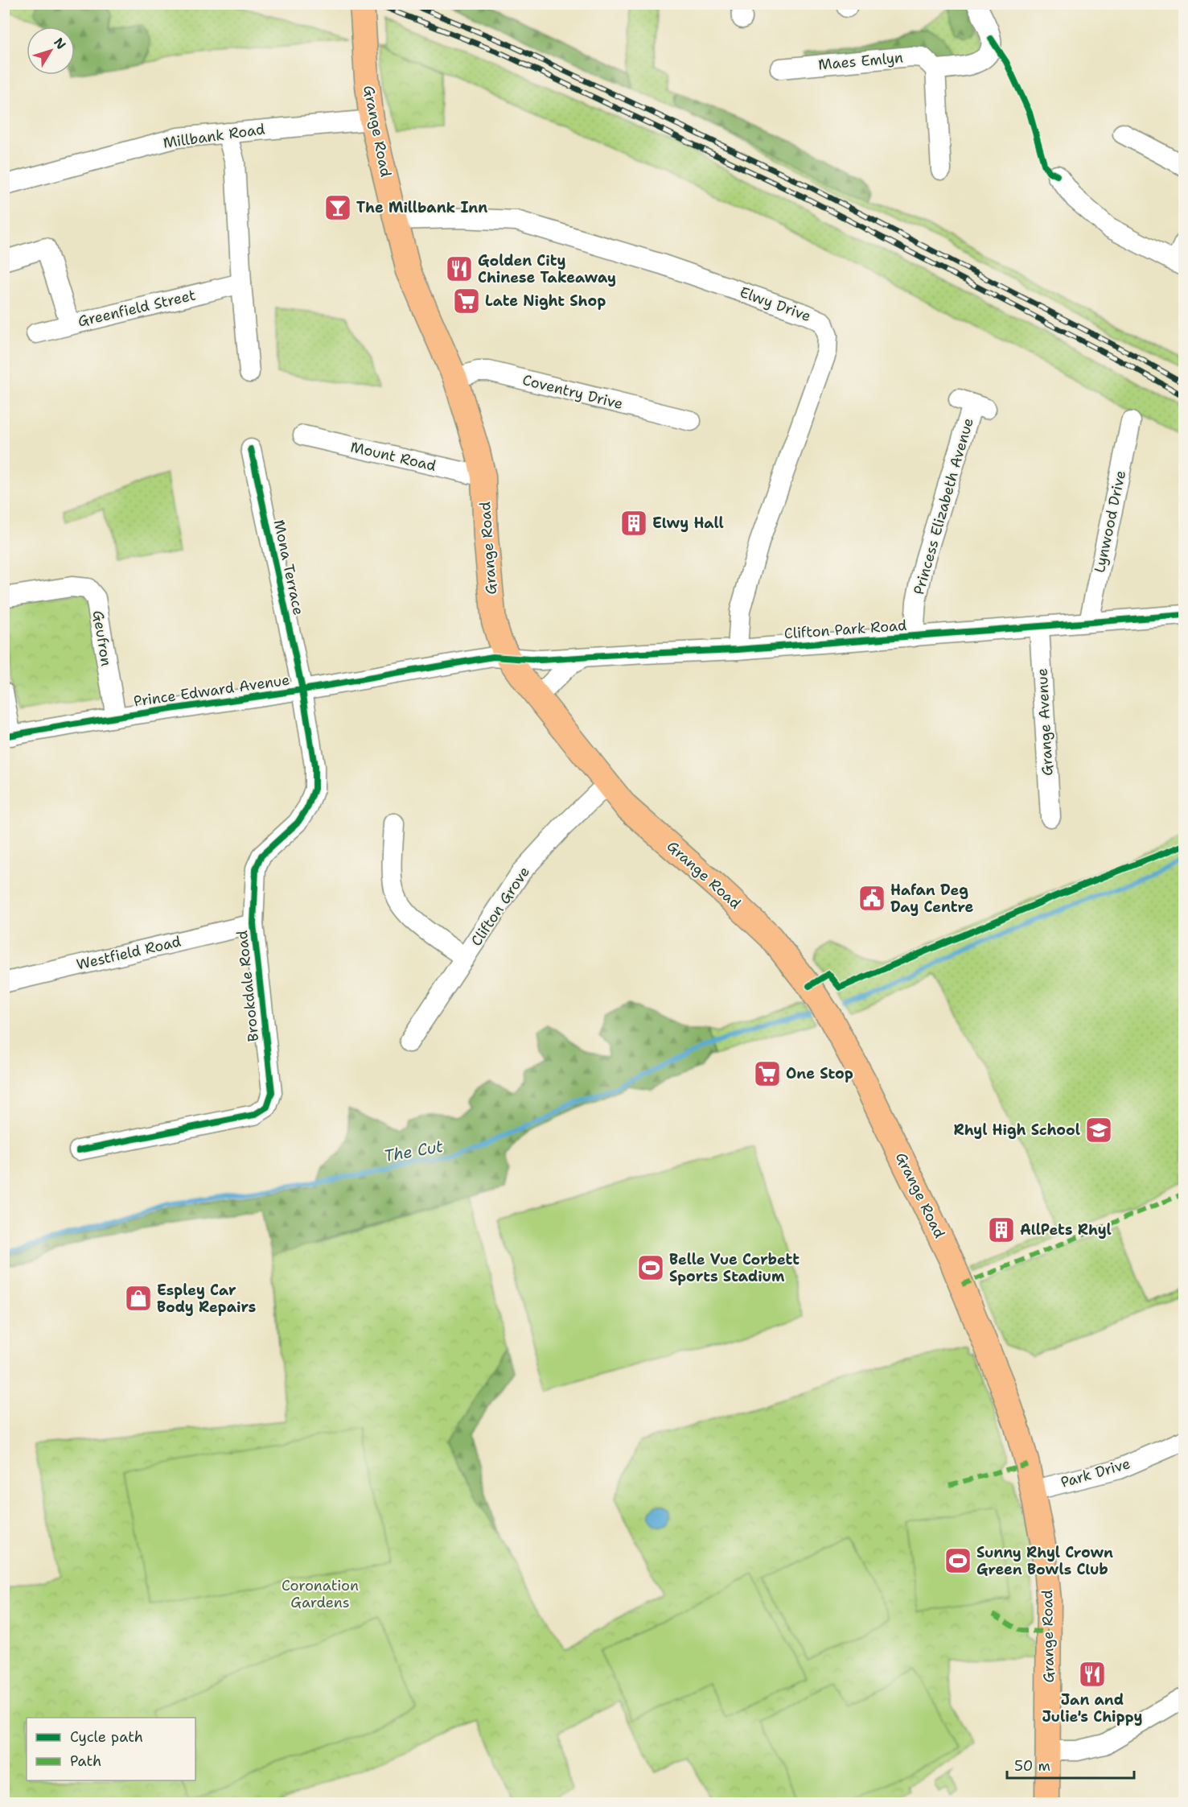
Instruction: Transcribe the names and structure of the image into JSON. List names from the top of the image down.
{
  "streets": {
    "main road": ["Grange Road"],
    "street": [
      "Maes Emlyn",
      "Millbank Road",
      "Elwy Drive",
      "Greenfield Street",
      "Coventry Drive",
      "Mount Road",
      "Princess Elizabeth Avenue",
      "Lynwood Drive",
      "Mona Terrace",
      "Clifton Park Road",
      "Geufron",
      "Prince Edward Avenue",
      "Grange Avenue",
      "Clifton Grove",
      "Westfield Road",
      "Brookdale Road",
      "Park Drive"
    ]
  },
  "crossings": [
    ["Grange Road", "Millbank Road"],
    ["Grange Road", "Elwy Drive"],
    ["Grange Road", "Coventry Drive"],
    ["Grange Road", "Mount Road"],
    ["Grange Road", "Clifton Park Road"],
    ["Grange Road", "Prince Edward Avenue"],
    ["Grange Road", "Clifton Grove"],
    ["Grange Road", "Park Drive"],
    ["Elwy Drive", "Clifton Park Road"],
    ["Princess Elizabeth Avenue", "Clifton Park Road"],
    ["Lynwood Drive", "Clifton Park Road"],
    ["Mona Terrace", "Prince Edward Avenue"],
    ["Mona Terrace", "Brookdale Road"],
    ["Clifton Park Road", "Prince Edward Avenue"],
    ["Clifton Park Road", "Grange Avenue"],
    ["Geufron", "Prince Edward Avenue"],
    ["Prince Edward Avenue", "Brookdale Road"],
    ["Westfield Road", "Brookdale Road"]
  ],
  "water": ["The Cut"],
  "parks": ["Coronation Gardens"],
  "places": {
    "bar": ["The Millbank Inn"],
    "restaurant": ["Golden City Chinese Takeaway", "Jan and Julie's Chippy"],
    "supermarket": ["Late Night Shop", "One Stop"],
    "building": ["Elwy Hall", "AllPets Rhyl"],
    "public building": ["Hafan Deg Day Centre"],
    "school or university": ["Rhyl High School"],
    "sports": ["Belle Vue Corbett Sports Stadium", "Sunny Rhyl Crown Green Bowls Club"],
    "shop": ["Espley Car Body Repairs"]
  },
  "legend": ["Cycle path", "Path"],
  "scale_bar": "50 m",
  "north": "top right"
}
